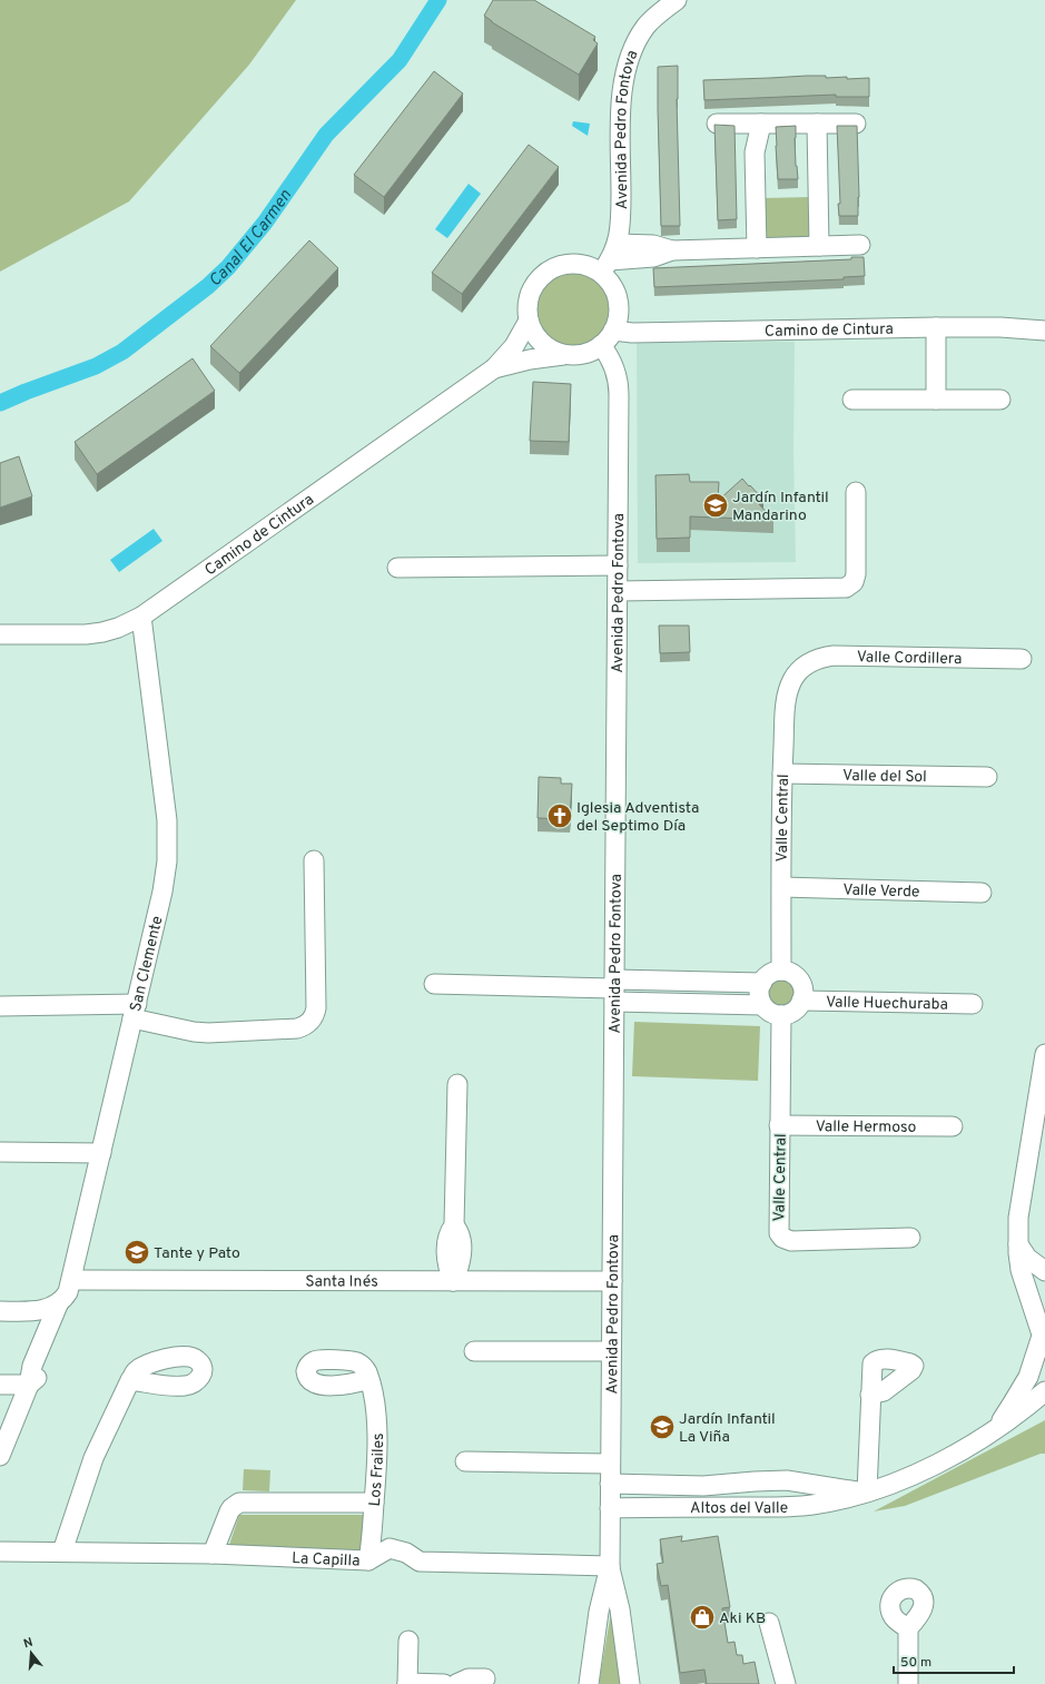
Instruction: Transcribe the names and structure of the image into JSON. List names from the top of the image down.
{
  "streets": {
    "street": [
      "Avenida Pedro Fontova",
      "Camino de Cintura",
      "Valle Cordillera",
      "Valle del Sol",
      "Valle Central",
      "Valle Verde",
      "San Clemente",
      "Valle Huechuraba",
      "Valle Hermoso",
      "Santa Inés",
      "Los Frailes",
      "Altos del Valle",
      "La Capilla"
    ]
  },
  "crossings": [
    ["Avenida Pedro Fontova", "Camino de Cintura"],
    ["Avenida Pedro Fontova", "Santa Inés"],
    ["Avenida Pedro Fontova", "Altos del Valle"],
    ["Avenida Pedro Fontova", "La Capilla"],
    ["Camino de Cintura", "San Clemente"],
    ["Valle Cordillera", "Valle Central"],
    ["Valle del Sol", "Valle Central"],
    ["Valle Central", "Valle Verde"],
    ["Valle Central", "Valle Huechuraba"],
    ["Valle Central", "Valle Hermoso"],
    ["San Clemente", "Santa Inés"],
    ["Los Frailes", "La Capilla"]
  ],
  "water": ["Canal El Carmen"],
  "places": {
    "school or university": ["Jardín Infantil Mandarino", "Tante y Pato", "Jardín Infantil La Viña"],
    "church": ["Iglesia Adventista del Septimo Día"],
    "shop": ["Aki KB"]
  },
  "scale_bar": "50 m",
  "north": "top"
}
